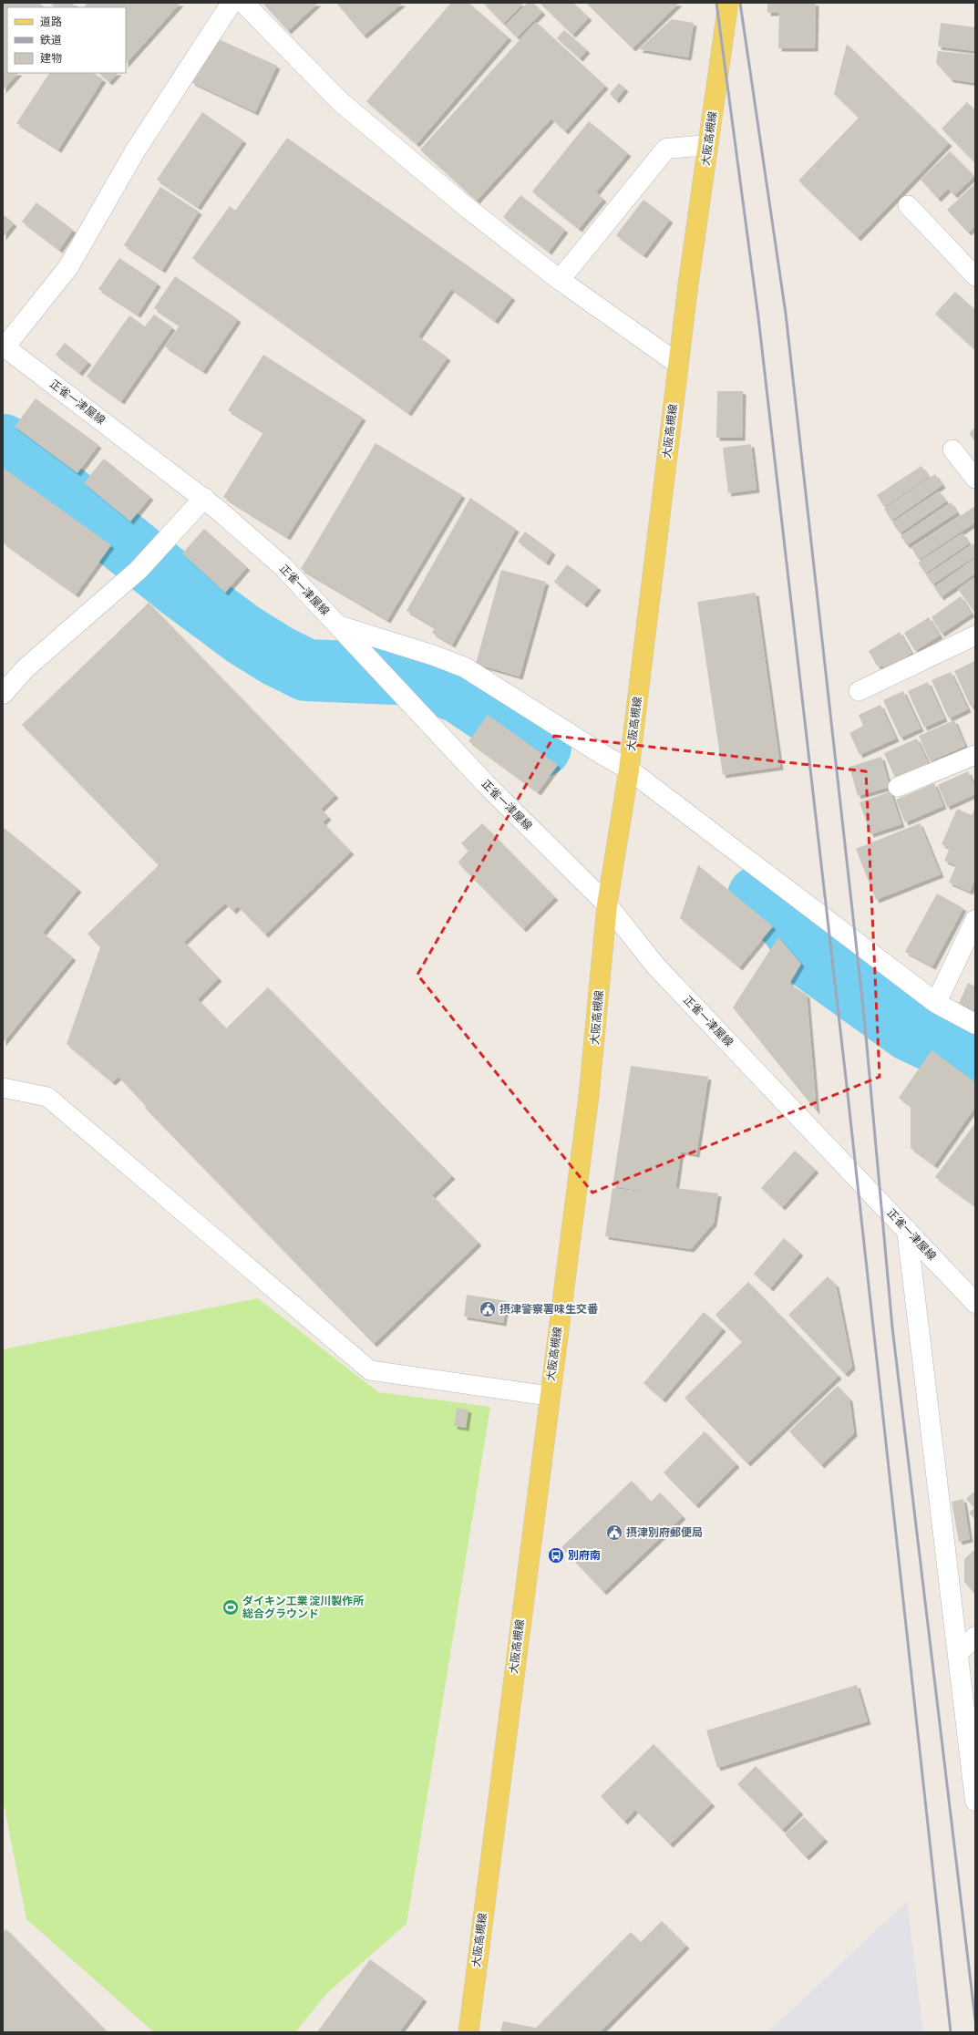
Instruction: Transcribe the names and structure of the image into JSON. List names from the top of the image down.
{
  "streets": {
    "main road": ["大阪高槻線"],
    "street": ["正雀一津屋線"]
  },
  "crossings": [
    ["大阪高槻線", "正雀一津屋線"]
  ],
  "places": {
    "public building": ["摂津警察署味生交番", "摂津別府郵便局"],
    "bus stop": ["別府南"],
    "sports": ["ダイキン工業 淀川製作所 総合グラウンド"]
  },
  "legend": ["道路", "鉄道", "建物"]
}
